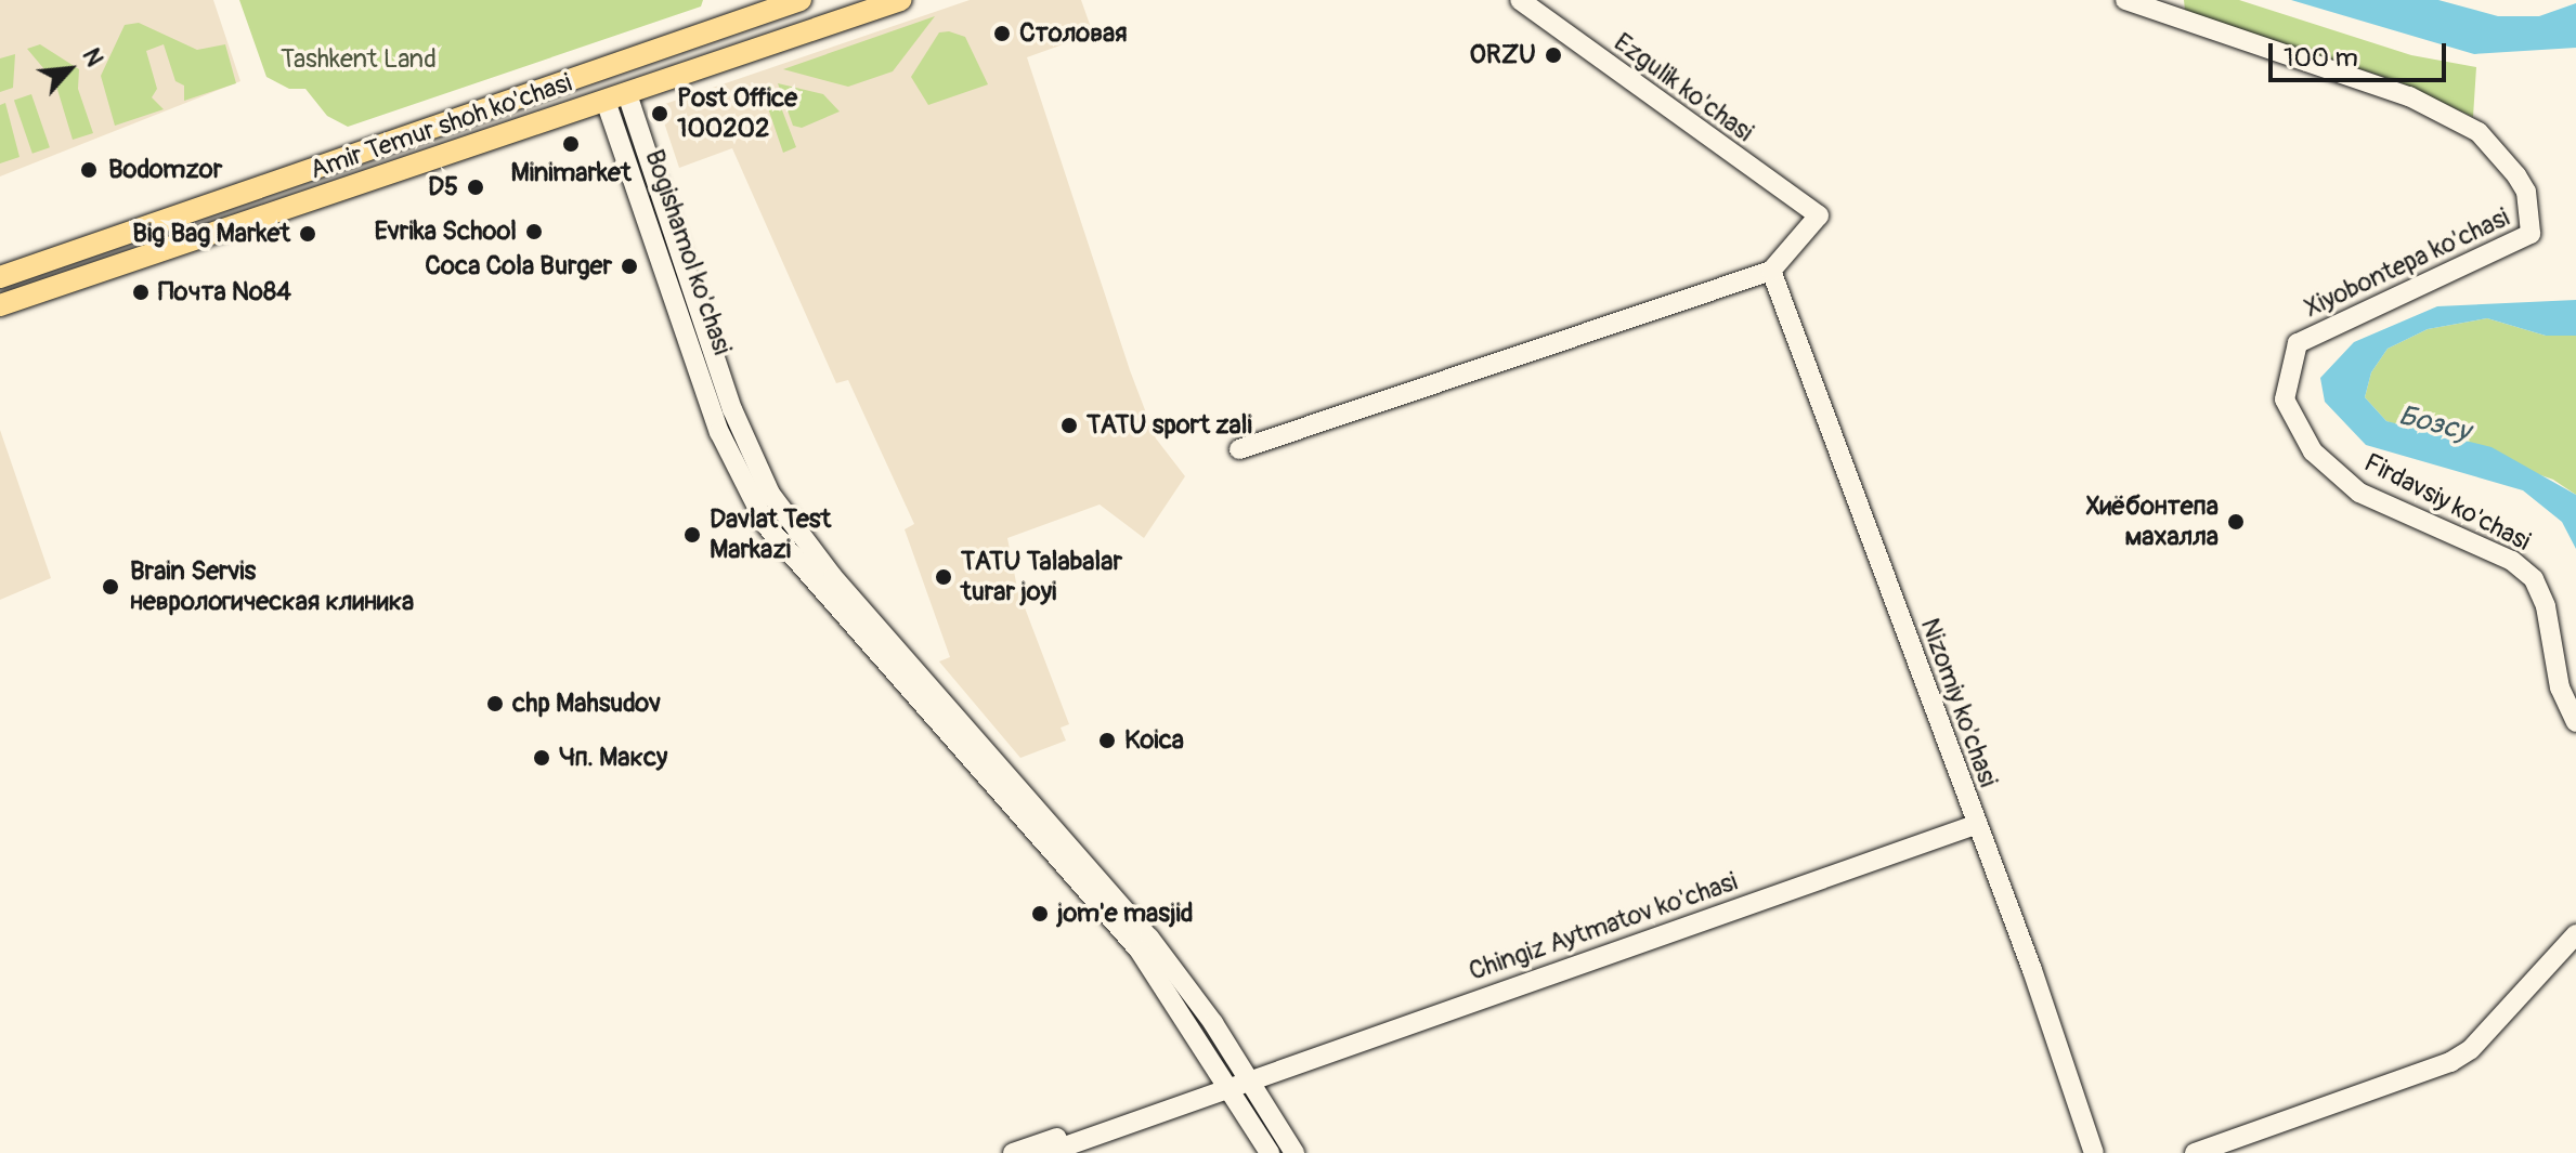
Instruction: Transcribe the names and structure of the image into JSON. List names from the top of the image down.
{
  "streets": {
    "main road": ["Amir Temur shoh ko'chasi", "Bogishamol ko'chasi"],
    "street": [
      "Ezgulik ko'chasi",
      "Xiyobontepa ko'chasi",
      "Firdavsiy ko'chasi",
      "Nizomiy ko'chasi",
      "Chingiz Aytmatov ko'chasi"
    ]
  },
  "crossings": [
    ["Ezgulik ko'chasi", "Nizomiy ko'chasi"],
    ["Amir Temur shoh ko'chasi", "Bogishamol ko'chasi"],
    ["Bogishamol ko'chasi", "Chingiz Aytmatov ko'chasi"],
    ["Xiyobontepa ko'chasi", "Firdavsiy ko'chasi"],
    ["Nizomiy ko'chasi", "Chingiz Aytmatov ko'chasi"]
  ],
  "water": ["Бозсу"],
  "parks": ["Tashkent Land"],
  "places": [
    "Столовая",
    "ORZU",
    "Post Office 100202",
    "Minimarket",
    "Bodomzor",
    "D5",
    "Evrika School",
    "Big Bag Market",
    "Coca Cola Burger",
    "Почта №84",
    "TATU sport zali",
    "Хиёбонтепа махалла",
    "Davlat Test Markazi",
    "TATU Talabalar turar joyi",
    "Brain Servis неврологическая клиника",
    "chp Mahsudov",
    "Koica",
    "Чп. Максу",
    "jom'e masjid"
  ],
  "scale_bar": "100 m",
  "north": "top right"
}
